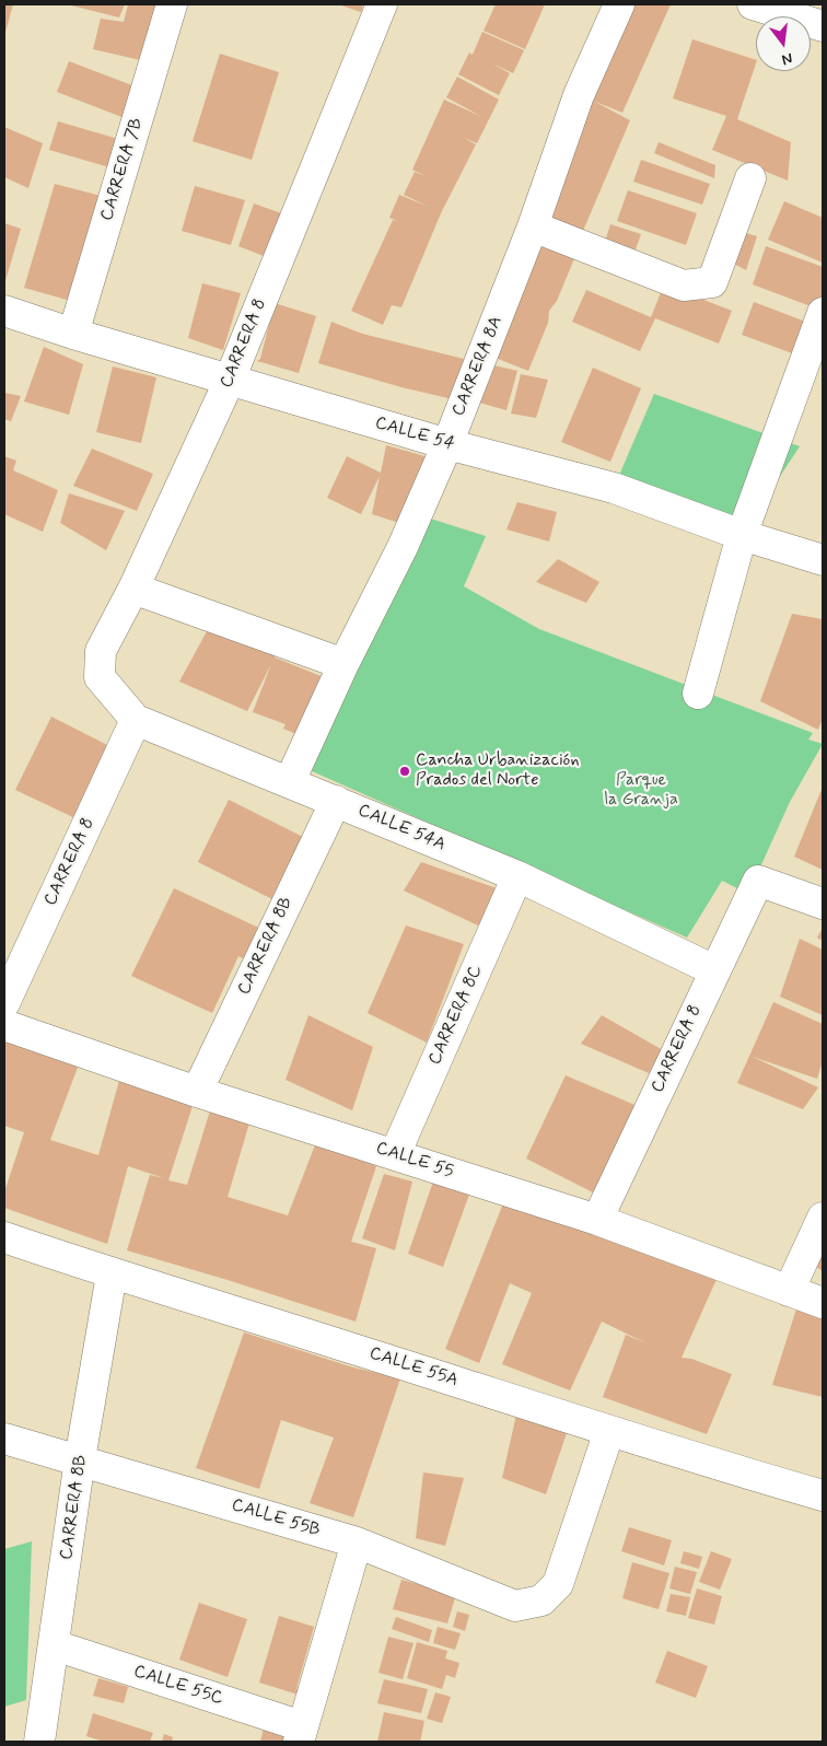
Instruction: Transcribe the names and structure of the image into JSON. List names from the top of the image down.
{
  "streets": {
    "street": [
      "CARRERA 7B",
      "CARRERA 8",
      "CARRERA 8A",
      "CALLE 54",
      "CALLE 54A",
      "CARRERA 8B",
      "CARRERA 8C",
      "CALLE 55",
      "CALLE 55A",
      "CALLE 55B",
      "CALLE 55C"
    ]
  },
  "crossings": [
    ["CARRERA 7B", "CALLE 54"],
    ["CARRERA 8", "CALLE 54"],
    ["CARRERA 8", "CALLE 54A"],
    ["CARRERA 8", "CALLE 55"],
    ["CARRERA 8A", "CALLE 54"],
    ["CARRERA 8A", "CALLE 54A"],
    ["CALLE 54A", "CARRERA 8B"],
    ["CALLE 54A", "CARRERA 8C"],
    ["CARRERA 8B", "CALLE 55"],
    ["CARRERA 8B", "CALLE 55A"],
    ["CARRERA 8B", "CALLE 55B"],
    ["CARRERA 8B", "CALLE 55C"],
    ["CARRERA 8C", "CALLE 55"],
    ["CALLE 55A", "CALLE 55B"]
  ],
  "parks": ["Parque la Granja"],
  "places": ["Cancha Urbanización Prados del Norte"],
  "north": "bottom"
}
